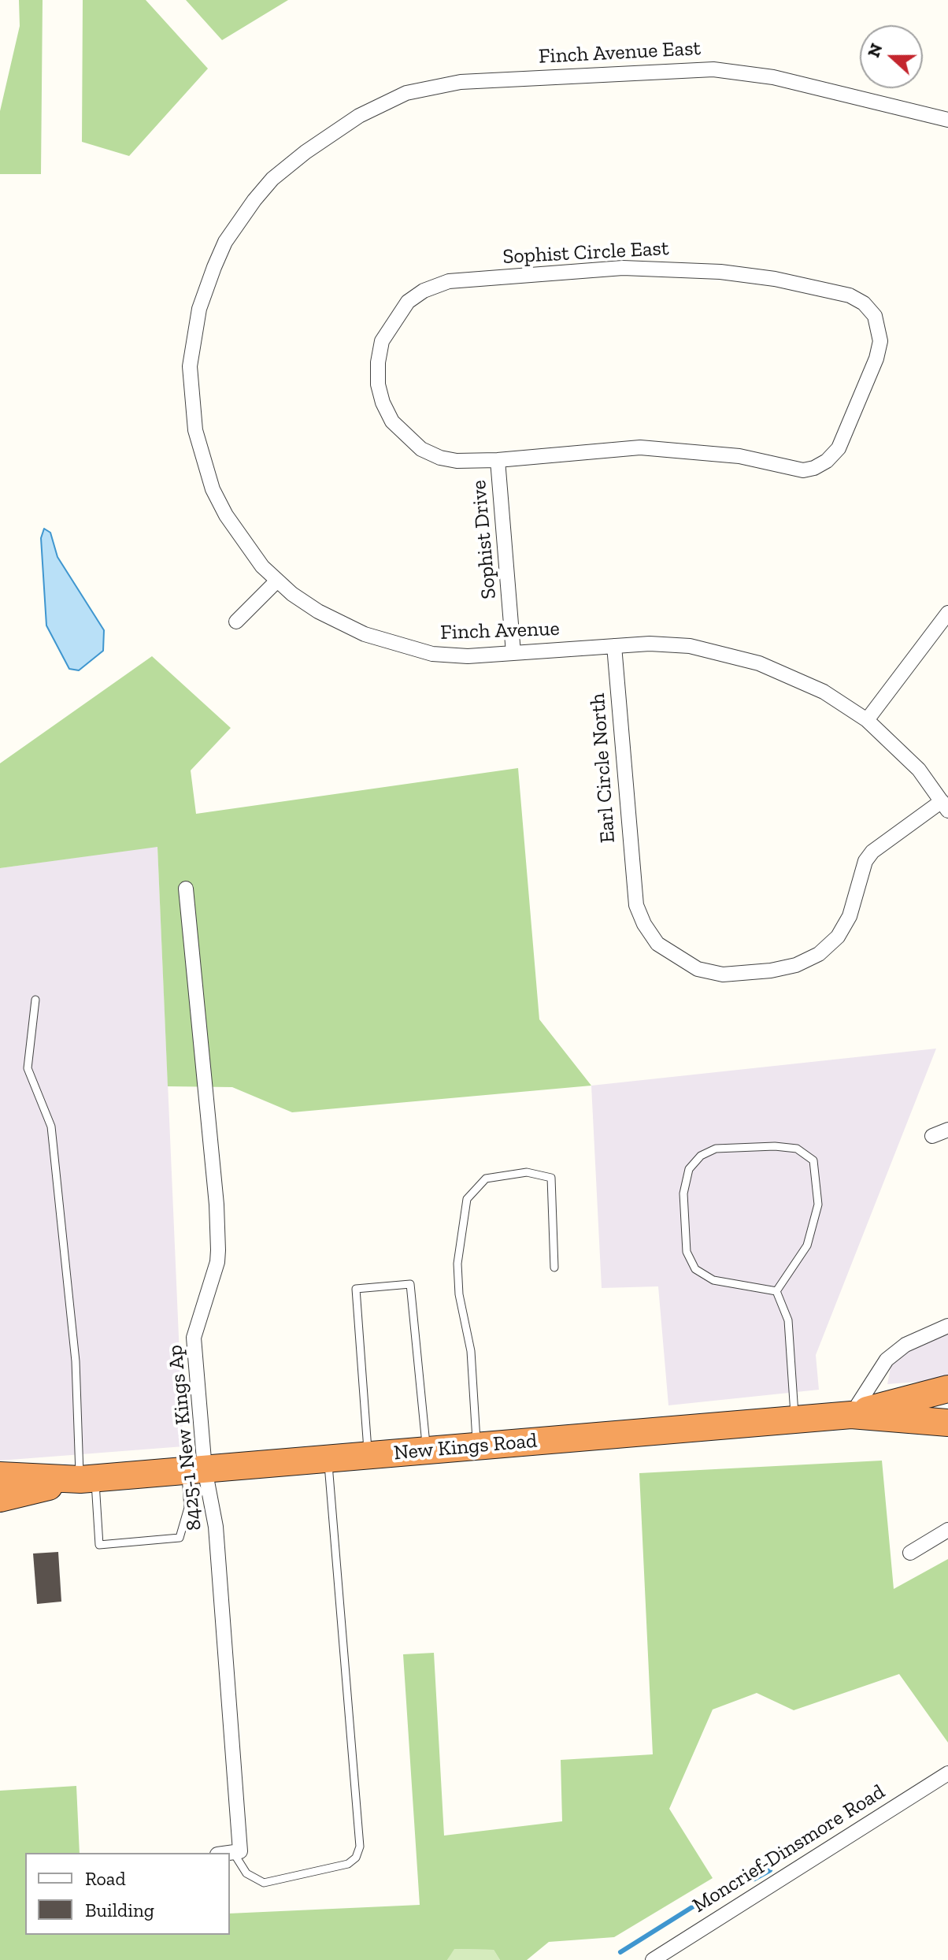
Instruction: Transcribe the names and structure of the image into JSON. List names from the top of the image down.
{
  "streets": {
    "highway": ["New Kings Road"],
    "street": [
      "Finch Avenue East",
      "Sophist Circle East",
      "Sophist Drive",
      "Finch Avenue",
      "Earl Circle North",
      "8425-1 New Kings Ap",
      "Moncrief-Dinsmore Road"
    ]
  },
  "crossings": [
    ["Finch Avenue East", "Finch Avenue"],
    ["Sophist Circle East", "Sophist Drive"],
    ["Sophist Drive", "Finch Avenue"],
    ["Finch Avenue", "Earl Circle North"],
    ["8425-1 New Kings Ap", "New Kings Road"]
  ],
  "legend": ["Road", "Building"],
  "north": "left"
}
